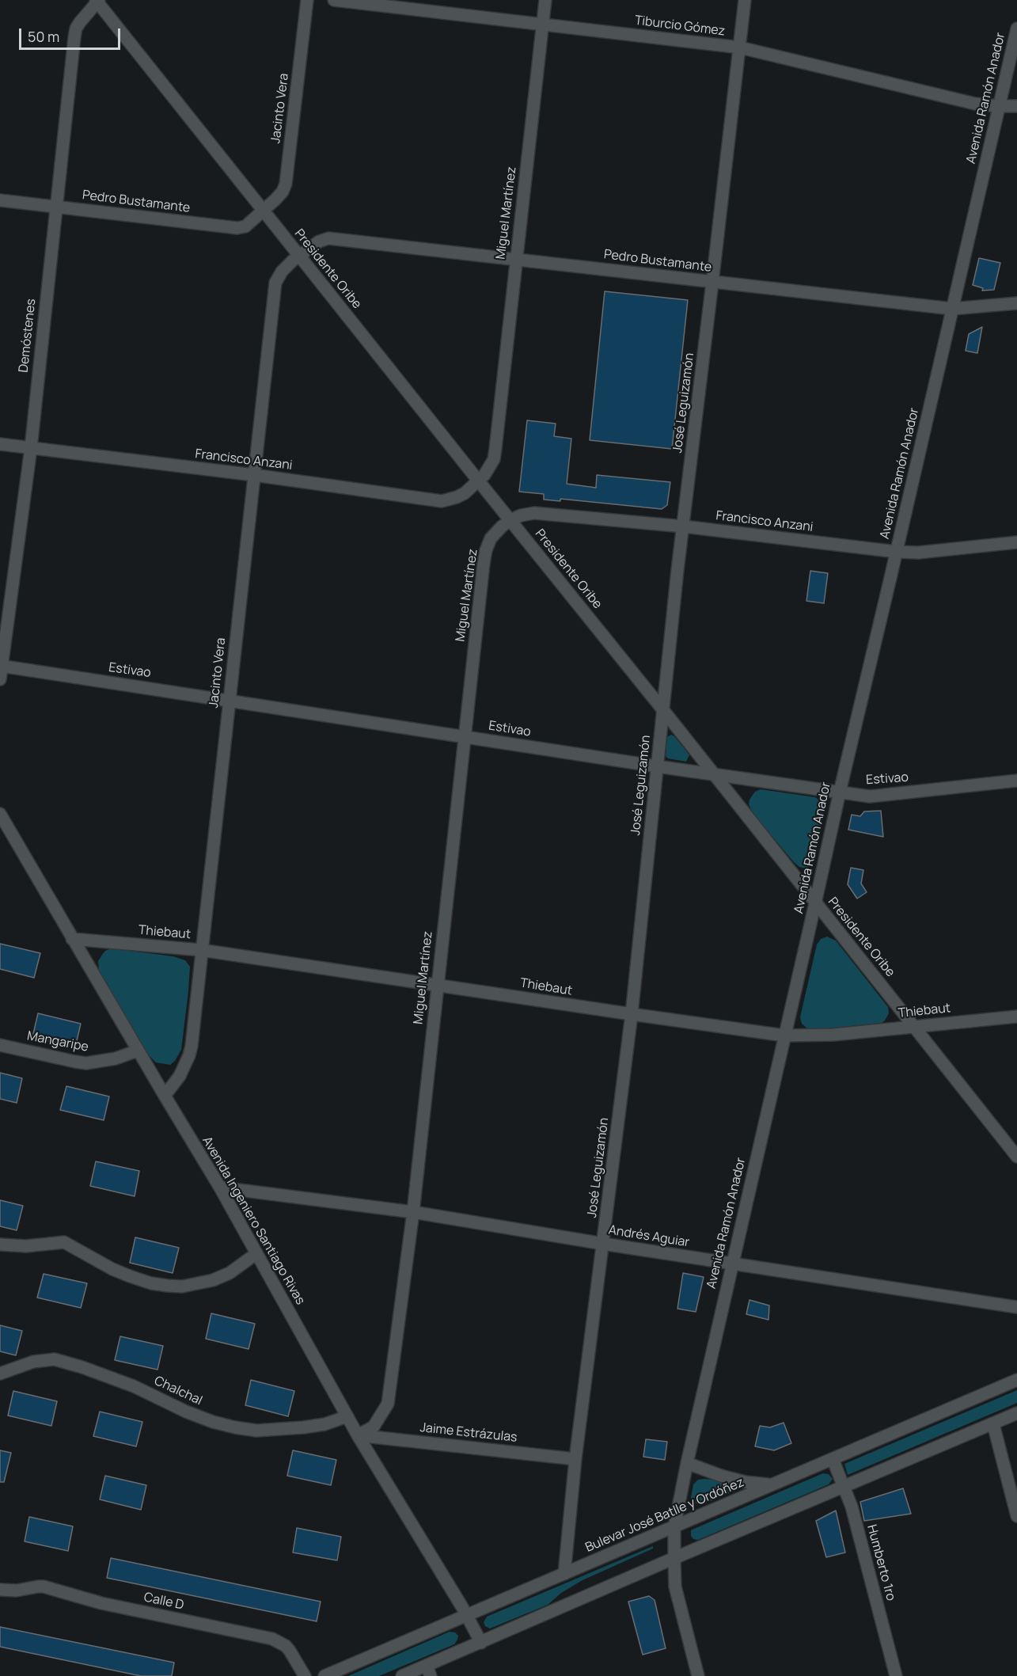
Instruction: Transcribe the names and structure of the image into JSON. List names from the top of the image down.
{
  "streets": {
    "street": [
      "Tiburcio Gómez",
      "Avenida Ramón Anador",
      "Jacinto Vera",
      "Pedro Bustamante",
      "Miguel Martínez",
      "Presidente Oribe",
      "Demóstenes",
      "José Leguizamón",
      "Francisco Anzani",
      "Estivao",
      "Thiebaut",
      "Mangaripe",
      "Avenida Ingeniero Santiago Rivas",
      "Andrés Aguiar",
      "Chalchal",
      "Jaime Estrázulas",
      "Bulevar José Batlle y Ordóñez",
      "Humberto 1ro",
      "Calle D"
    ]
  },
  "crossings": [
    ["Tiburcio Gómez", "Avenida Ramón Anador"],
    ["Tiburcio Gómez", "Miguel Martínez"],
    ["Tiburcio Gómez", "José Leguizamón"],
    ["Avenida Ramón Anador", "Pedro Bustamante"],
    ["Avenida Ramón Anador", "Presidente Oribe"],
    ["Avenida Ramón Anador", "Francisco Anzani"],
    ["Avenida Ramón Anador", "Estivao"],
    ["Avenida Ramón Anador", "Thiebaut"],
    ["Avenida Ramón Anador", "Andrés Aguiar"],
    ["Avenida Ramón Anador", "Bulevar José Batlle y Ordóñez"],
    ["Jacinto Vera", "Pedro Bustamante"],
    ["Jacinto Vera", "Presidente Oribe"],
    ["Jacinto Vera", "Francisco Anzani"],
    ["Jacinto Vera", "Estivao"],
    ["Jacinto Vera", "Thiebaut"],
    ["Jacinto Vera", "Avenida Ingeniero Santiago Rivas"],
    ["Pedro Bustamante", "Miguel Martínez"],
    ["Pedro Bustamante", "Presidente Oribe"],
    ["Pedro Bustamante", "Demóstenes"],
    ["Pedro Bustamante", "José Leguizamón"],
    ["Miguel Martínez", "Presidente Oribe"],
    ["Miguel Martínez", "Francisco Anzani"],
    ["Miguel Martínez", "Estivao"],
    ["Miguel Martínez", "Thiebaut"],
    ["Miguel Martínez", "Avenida Ingeniero Santiago Rivas"],
    ["Miguel Martínez", "Andrés Aguiar"],
    ["Miguel Martínez", "Jaime Estrázulas"],
    ["Presidente Oribe", "Demóstenes"],
    ["Presidente Oribe", "José Leguizamón"],
    ["Presidente Oribe", "Francisco Anzani"],
    ["Presidente Oribe", "Estivao"],
    ["Presidente Oribe", "Thiebaut"],
    ["Demóstenes", "Francisco Anzani"],
    ["Demóstenes", "Estivao"],
    ["José Leguizamón", "Francisco Anzani"],
    ["José Leguizamón", "Estivao"],
    ["José Leguizamón", "Thiebaut"],
    ["José Leguizamón", "Andrés Aguiar"],
    ["José Leguizamón", "Jaime Estrázulas"],
    ["José Leguizamón", "Bulevar José Batlle y Ordóñez"],
    ["Thiebaut", "Avenida Ingeniero Santiago Rivas"],
    ["Mangaripe", "Avenida Ingeniero Santiago Rivas"],
    ["Avenida Ingeniero Santiago Rivas", "Andrés Aguiar"],
    ["Avenida Ingeniero Santiago Rivas", "Chalchal"],
    ["Avenida Ingeniero Santiago Rivas", "Jaime Estrázulas"],
    ["Avenida Ingeniero Santiago Rivas", "Bulevar José Batlle y Ordóñez"],
    ["Bulevar José Batlle y Ordóñez", "Humberto 1ro"]
  ],
  "scale_bar": "50 m"
}
